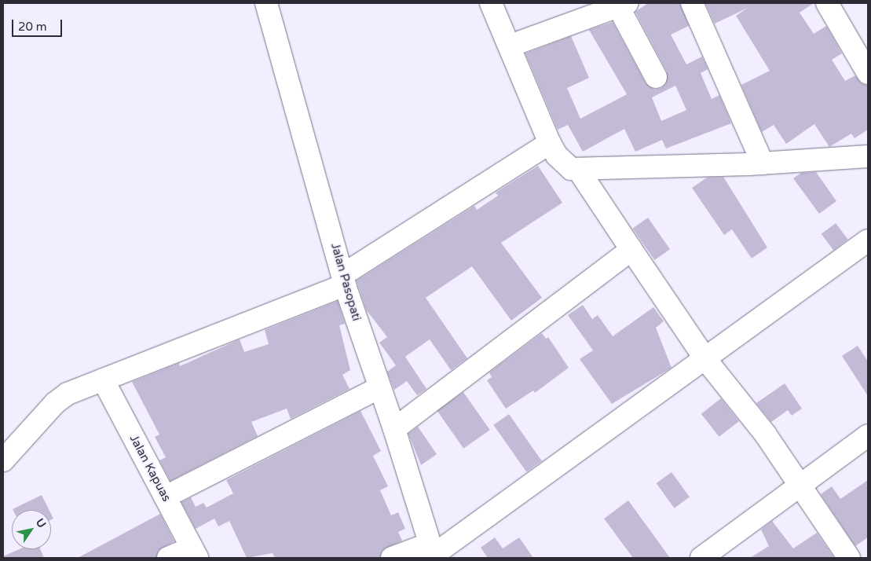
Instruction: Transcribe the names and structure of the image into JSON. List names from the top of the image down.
{
  "streets": {
    "street": ["Jalan Pasopati", "Jalan Kapuas"]
  },
  "scale_bar": "20 m",
  "north": "top right"
}
